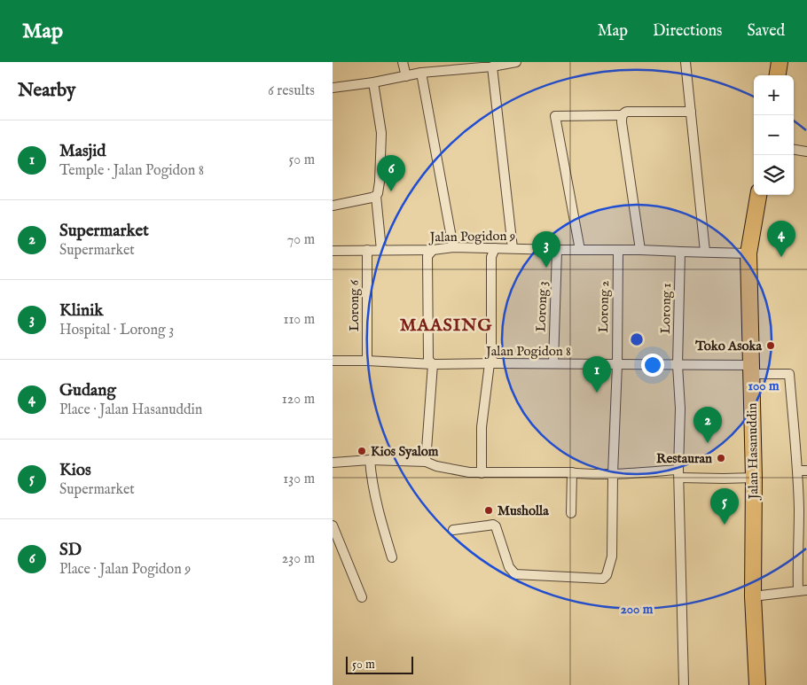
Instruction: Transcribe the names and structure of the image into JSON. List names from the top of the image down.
{
  "streets": {
    "highway": ["Jalan Hasanuddin"],
    "street": [
      "Jalan Pogidon 9",
      "Lorong 6",
      "Lorong 3",
      "Lorong 2",
      "Lorong 1",
      "Jalan Pogidon 8"
    ]
  },
  "crossings": [
    ["Jalan Pogidon 9", "Lorong 6"],
    ["Jalan Pogidon 9", "Lorong 3"],
    ["Jalan Pogidon 9", "Lorong 2"],
    ["Jalan Pogidon 9", "Lorong 1"],
    ["Jalan Pogidon 9", "Jalan Hasanuddin"],
    ["Lorong 6", "Jalan Pogidon 8"],
    ["Lorong 3", "Jalan Pogidon 8"],
    ["Lorong 2", "Jalan Pogidon 8"],
    ["Lorong 1", "Jalan Pogidon 8"],
    ["Jalan Pogidon 8", "Jalan Hasanuddin"]
  ],
  "districts": ["MAASING"],
  "places": [
    "Toko Asoka",
    "Kios Syalom",
    "Restauran",
    "Musholla"
  ],
  "scale_bar": "50 m",
  "page": {
    "header": "Map",
    "nav": ["Map", "Directions", "Saved"],
    "heading": ["Nearby", "6 results"],
    "map_buttons": ["+", "−"],
    "list": [
      {
        "mark": "1",
        "name": "Masjid",
        "note": "Temple · Jalan Pogidon 8",
        "value": "50 m"
      },
      {
        "mark": "2",
        "name": "Supermarket",
        "note": "Supermarket",
        "value": "70 m"
      },
      {
        "mark": "3",
        "name": "Klinik",
        "note": "Hospital · Lorong 3",
        "value": "110 m"
      },
      {
        "mark": "4",
        "name": "Gudang",
        "note": "Place · Jalan Hasanuddin",
        "value": "120 m"
      },
      {
        "mark": "5",
        "name": "Kios",
        "note": "Supermarket",
        "value": "130 m"
      },
      {
        "mark": "6",
        "name": "SD",
        "note": "Place · Jalan Pogidon 9",
        "value": "230 m"
      }
    ],
    "pins": [
      "6",
      "4",
      "3",
      "1",
      "2",
      "5"
    ],
    "scale": "50 m"
  },
  "rings": ["100 m", "200 m"]
}
